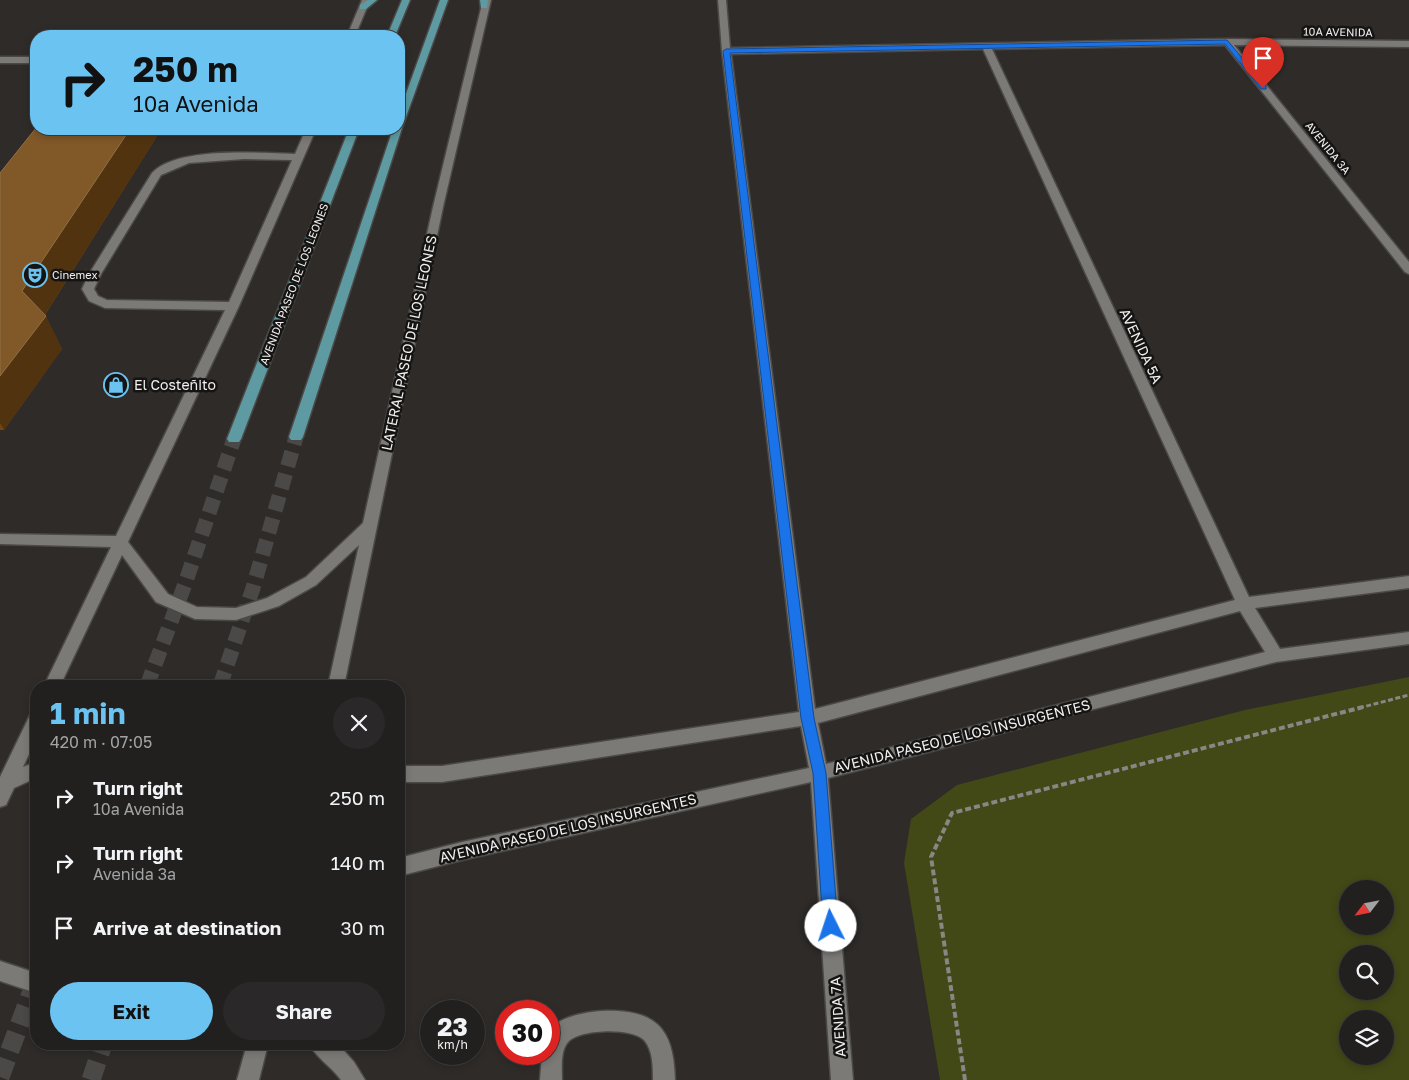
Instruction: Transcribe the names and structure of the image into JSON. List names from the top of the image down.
{
  "streets": {
    "main road": ["AVENIDA PASEO DE LOS LEONES"],
    "street": [
      "10A AVENIDA",
      "AVENIDA 3A",
      "LATERAL PASEO DE LOS LEONES",
      "AVENIDA 5A",
      "AVENIDA PASEO DE LOS INSURGENTES",
      "AVENIDA 7A"
    ]
  },
  "crossings": [
    ["10A AVENIDA", "AVENIDA 3A"],
    ["10A AVENIDA", "AVENIDA 5A"],
    ["10A AVENIDA", "AVENIDA 7A"],
    ["AVENIDA 5A", "AVENIDA PASEO DE LOS INSURGENTES"],
    ["AVENIDA PASEO DE LOS INSURGENTES", "AVENIDA 7A"]
  ],
  "places": {
    "theatre": ["Cinemex"],
    "shop": ["El Costeñito"]
  },
  "north": "bottom left",
  "page": {
    "turn": ["250 m", "10a Avenida"],
    "heading": ["1 min", "420 m · 07:05"],
    "list": [
      {
        "name": "Turn right",
        "note": "10a Avenida",
        "value": "250 m"
      },
      {
        "name": "Turn right",
        "note": "Avenida 3a",
        "value": "140 m"
      },
      {
        "name": "Arrive at destination",
        "value": "30 m"
      }
    ],
    "buttons": ["Exit", "Share"],
    "speed": "23 km/h",
    "limit": "30"
  }
}
